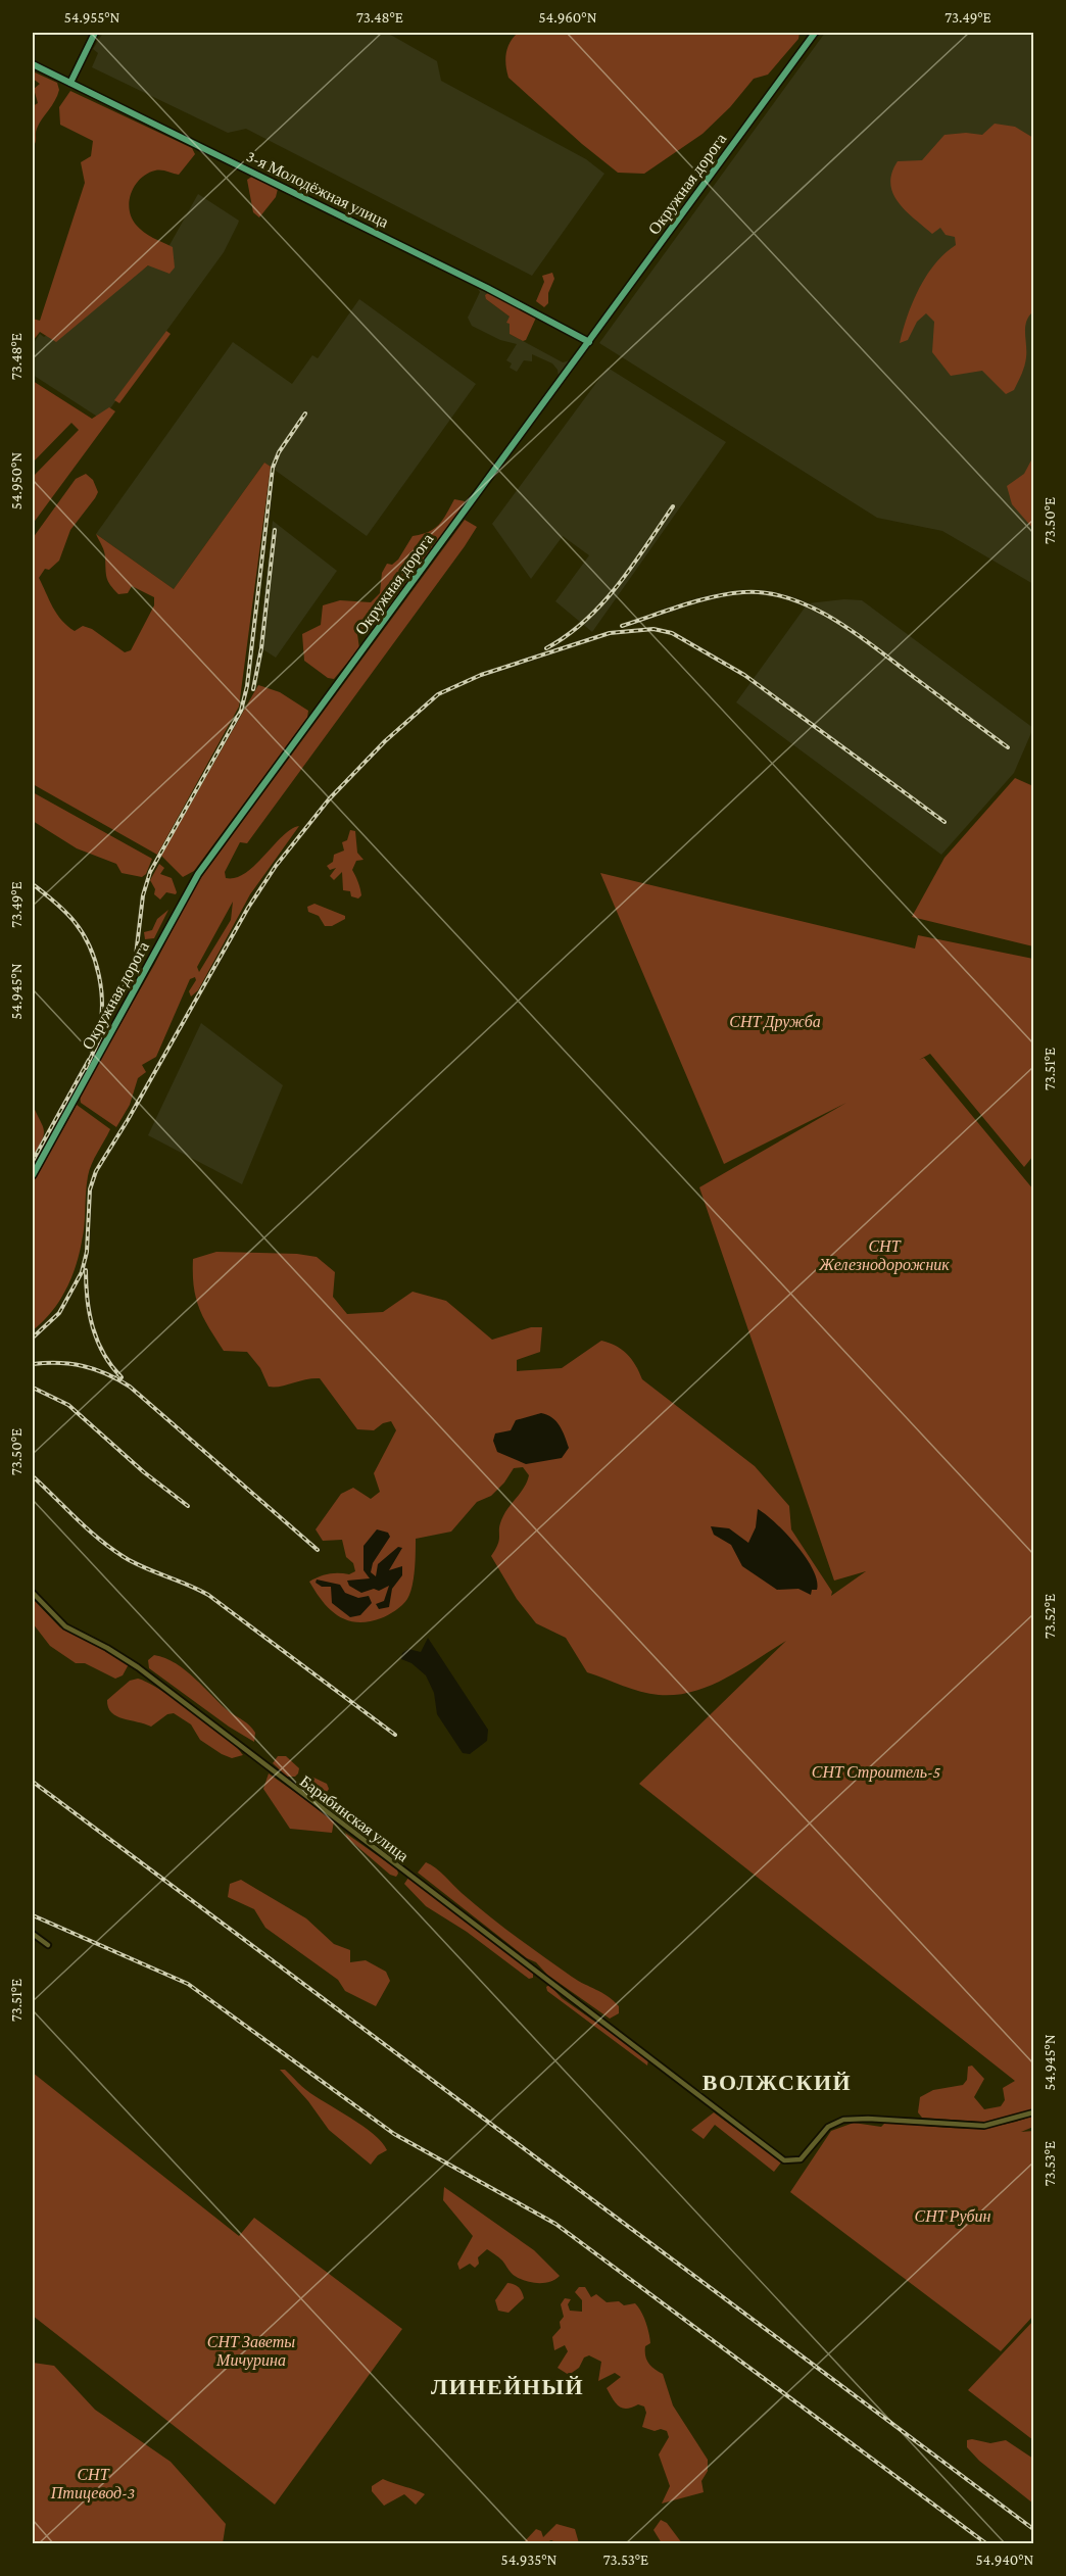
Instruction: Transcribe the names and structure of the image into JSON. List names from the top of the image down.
{
  "streets": {
    "main road": ["Окружная дорога", "3-я Молодёжная улица"],
    "street": ["Барабинская улица"]
  },
  "crossings": [
    ["Окружная дорога", "3-я Молодёжная улица"]
  ],
  "districts": ["ВОЛЖСКИЙ", "ЛИНЕЙНЫЙ"],
  "parks": [
    "СНТ Дружба",
    "СНТ Железнодорожник",
    "СНТ Строитель-5",
    "СНТ Рубин",
    "СНТ Заветы Мичурина",
    "СНТ Птицевод-3"
  ],
  "coordinates": [
    "54.955°N",
    "73.48°E",
    "54.960°N",
    "73.49°E",
    "54.950°N",
    "73.50°E",
    "54.945°N",
    "73.51°E",
    "73.52°E",
    "73.53°E",
    "54.935°N",
    "54.940°N"
  ]
}
